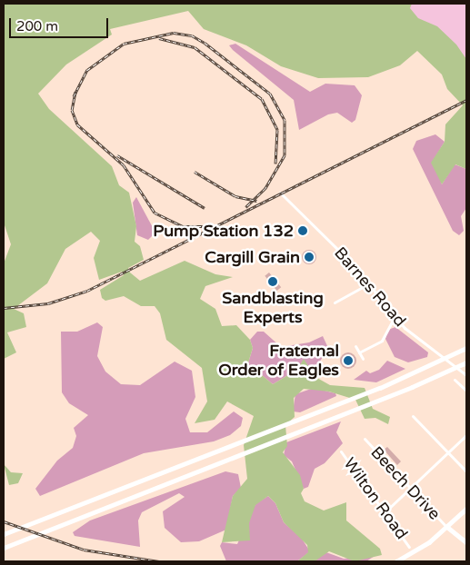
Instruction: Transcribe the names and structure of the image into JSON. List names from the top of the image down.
{
  "streets": {
    "street": ["Barnes Road", "Beech Drive", "Wilton Road"]
  },
  "places": [
    "Pump Station 132",
    "Cargill Grain",
    "Sandblasting Experts",
    "Fraternal Order of Eagles"
  ],
  "scale_bar": "200 m"
}
